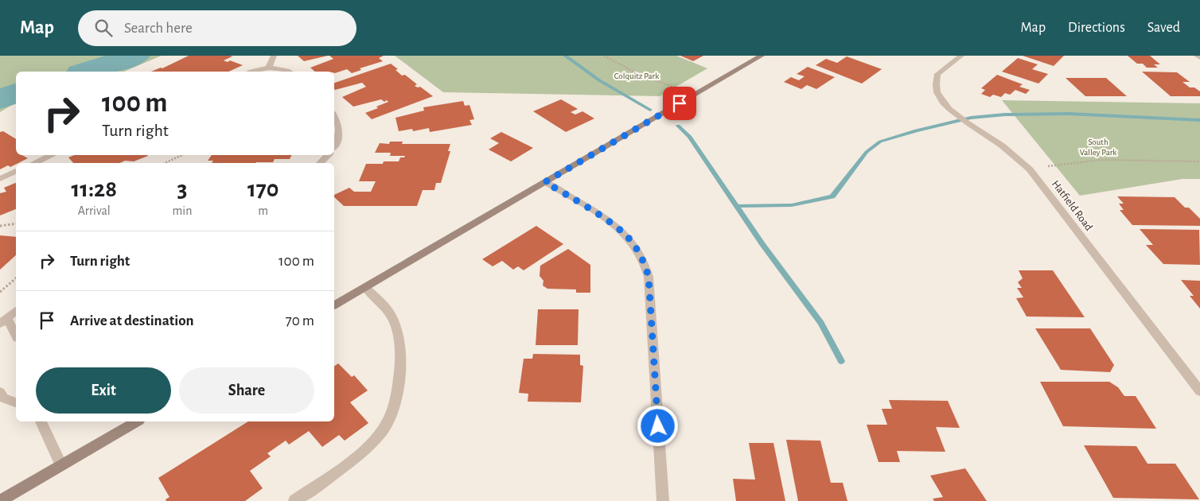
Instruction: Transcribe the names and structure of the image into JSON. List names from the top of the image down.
{
  "streets": {
    "street": ["Hatfield Road"]
  },
  "parks": ["Colquitz Park", "South Valley Park"],
  "page": {
    "header": "Map",
    "search": "Search here",
    "nav": ["Map", "Directions", "Saved"],
    "turn": ["100 m", "Turn right"],
    "eta": [
      "11:28",
      "Arrival",
      "3",
      "min",
      "170",
      "m"
    ],
    "list": [
      {
        "name": "Turn right",
        "value": "100 m"
      },
      {
        "name": "Arrive at destination",
        "value": "70 m"
      }
    ],
    "buttons": ["Exit", "Share"]
  }
}
